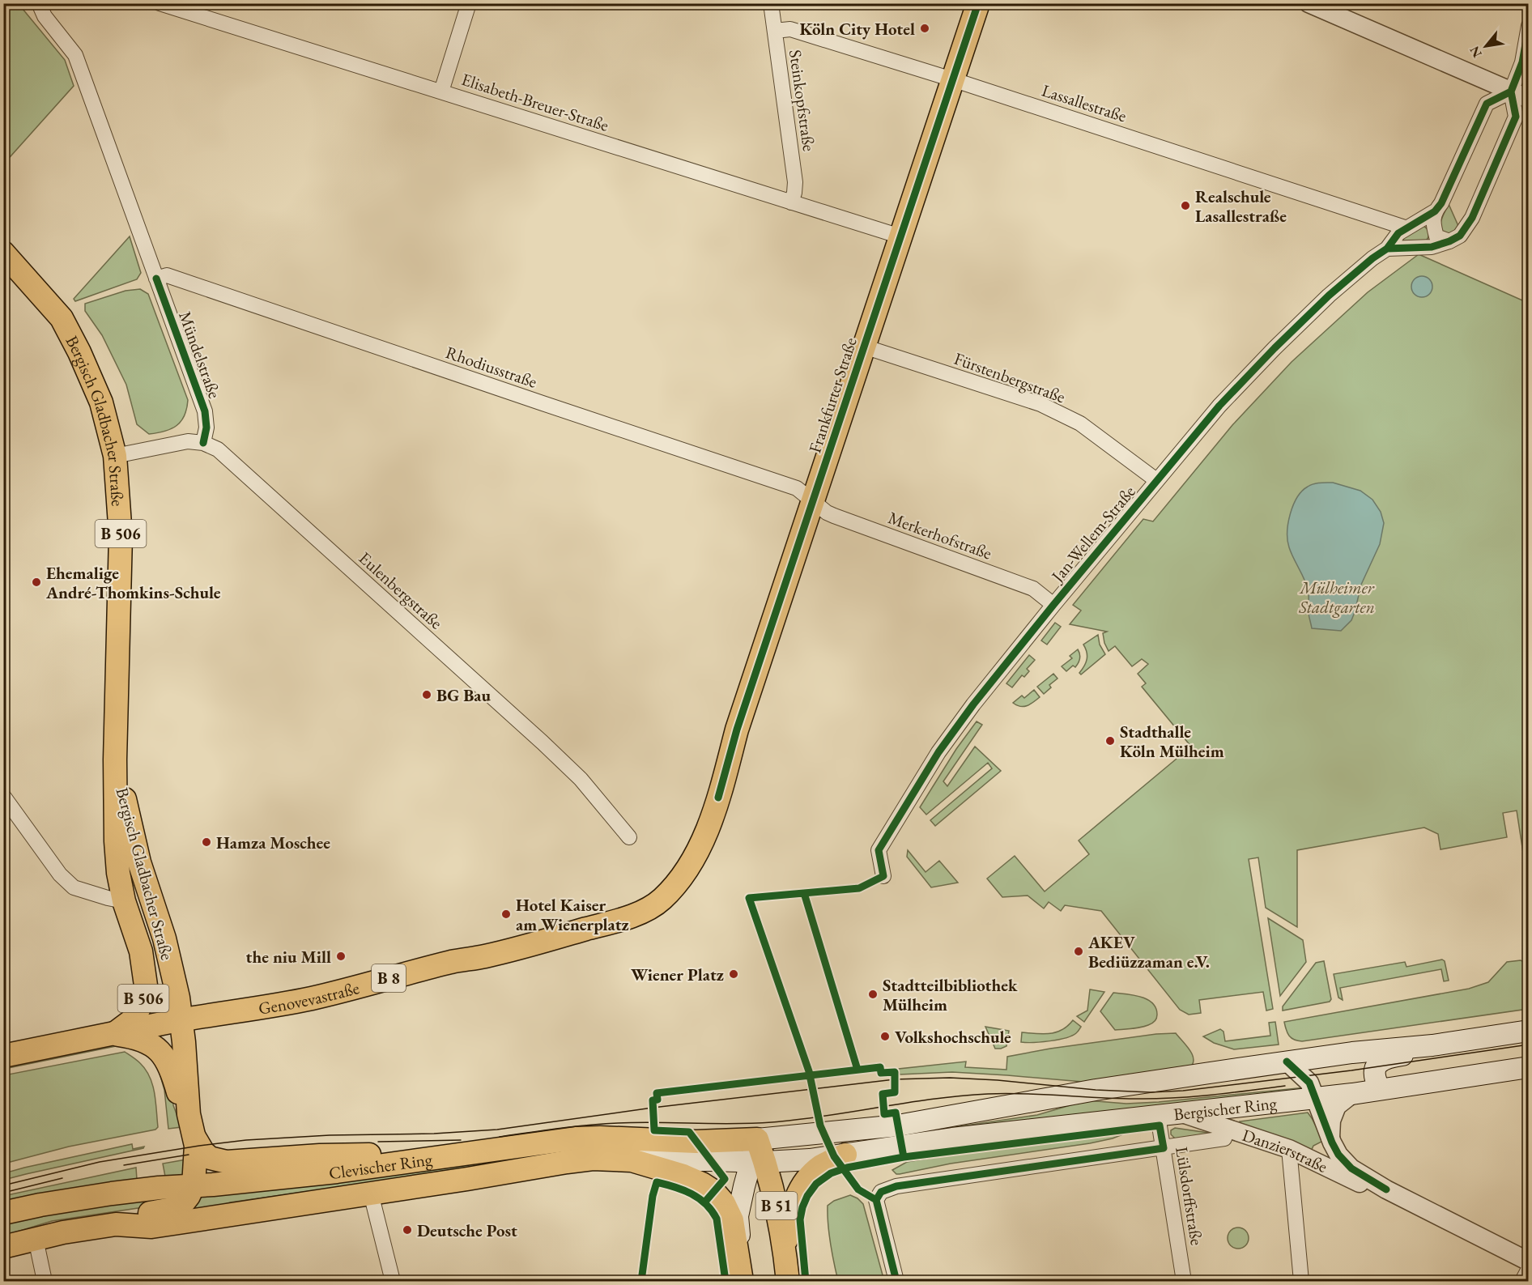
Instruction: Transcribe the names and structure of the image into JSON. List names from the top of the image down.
{
  "streets": {
    "main road": [
      "Frankfurter Straße",
      "Bergisch Gladbacher Straße",
      "B 506",
      "B 8",
      "Genovevastraße",
      "Bergischer Ring",
      "Clevischer Ring",
      "B 51"
    ],
    "street": [
      "Steinkopfstraße",
      "Elisabeth-Breuer-Straße",
      "Lassallestraße",
      "Mündelstraße",
      "Rhodiusstraße",
      "Fürstenbergstraße",
      "Jan-Wellem-Straße",
      "Merkerhofstraße",
      "Eulenbergstraße",
      "Danzierstraße",
      "Lülsdorffstraße"
    ]
  },
  "crossings": [
    ["Steinkopfstraße", "Elisabeth-Breuer-Straße"],
    ["Steinkopfstraße", "Lassallestraße"],
    ["Elisabeth-Breuer-Straße", "Frankfurter Straße"],
    ["Lassallestraße", "Frankfurter Straße"],
    ["Lassallestraße", "Jan-Wellem-Straße"],
    ["Mündelstraße", "Rhodiusstraße"],
    ["Mündelstraße", "Eulenbergstraße"],
    ["Rhodiusstraße", "Frankfurter Straße"],
    ["Rhodiusstraße", "Merkerhofstraße"],
    ["Fürstenbergstraße", "Frankfurter Straße"],
    ["Fürstenbergstraße", "Jan-Wellem-Straße"],
    ["Frankfurter Straße", "Merkerhofstraße"],
    ["Frankfurter Straße", "Genovevastraße"],
    ["Bergisch Gladbacher Straße", "Genovevastraße"],
    ["Bergisch Gladbacher Straße", "Clevischer Ring"],
    ["Jan-Wellem-Straße", "Merkerhofstraße"],
    ["Bergischer Ring", "Danzierstraße"],
    ["Bergischer Ring", "Clevischer Ring"],
    ["Bergischer Ring", "Lülsdorffstraße"],
    ["Bergischer Ring", "B 51"],
    ["Clevischer Ring", "B 51"]
  ],
  "parks": ["Mülheimer Stadtgarten"],
  "places": [
    "Köln City Hotel",
    "Realschule Lasallestraße",
    "Ehemalige André-Thomkins-Schule",
    "BG Bau",
    "Stadthalle Köln Mülheim",
    "Hamza Moschee",
    "Hotel Kaiser am Wienerplatz",
    "AKEV Bediüzzaman e.V.",
    "the niu Mill",
    "Wiener Platz",
    "Stadtteilbibliothek Mülheim",
    "Volkshochschule",
    "Deutsche Post"
  ],
  "north": "bottom left"
}
